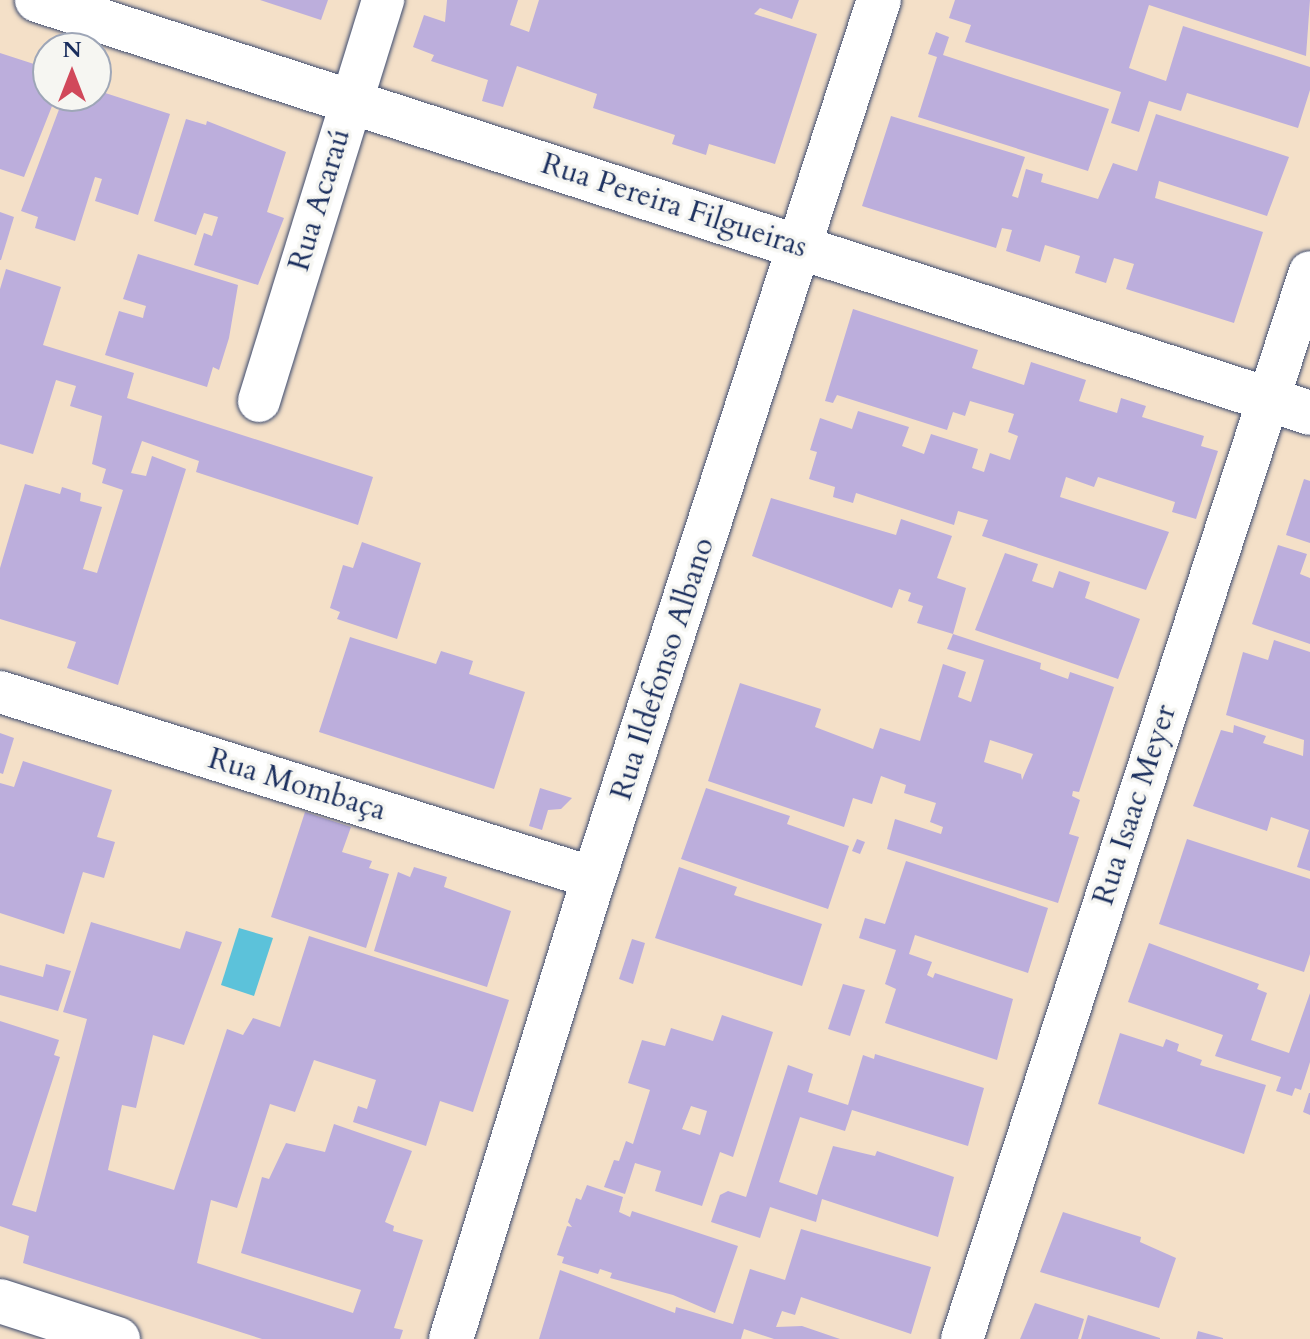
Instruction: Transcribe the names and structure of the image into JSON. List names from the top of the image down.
{
  "streets": {
    "street": [
      "Rua Acaraú",
      "Rua Pereira Filgueiras",
      "Rua Ildefonso Albano",
      "Rua Mombaça",
      "Rua Isaac Meyer"
    ]
  },
  "crossings": [
    ["Rua Acaraú", "Rua Pereira Filgueiras"],
    ["Rua Pereira Filgueiras", "Rua Ildefonso Albano"],
    ["Rua Pereira Filgueiras", "Rua Isaac Meyer"],
    ["Rua Ildefonso Albano", "Rua Mombaça"]
  ],
  "north": "top"
}
